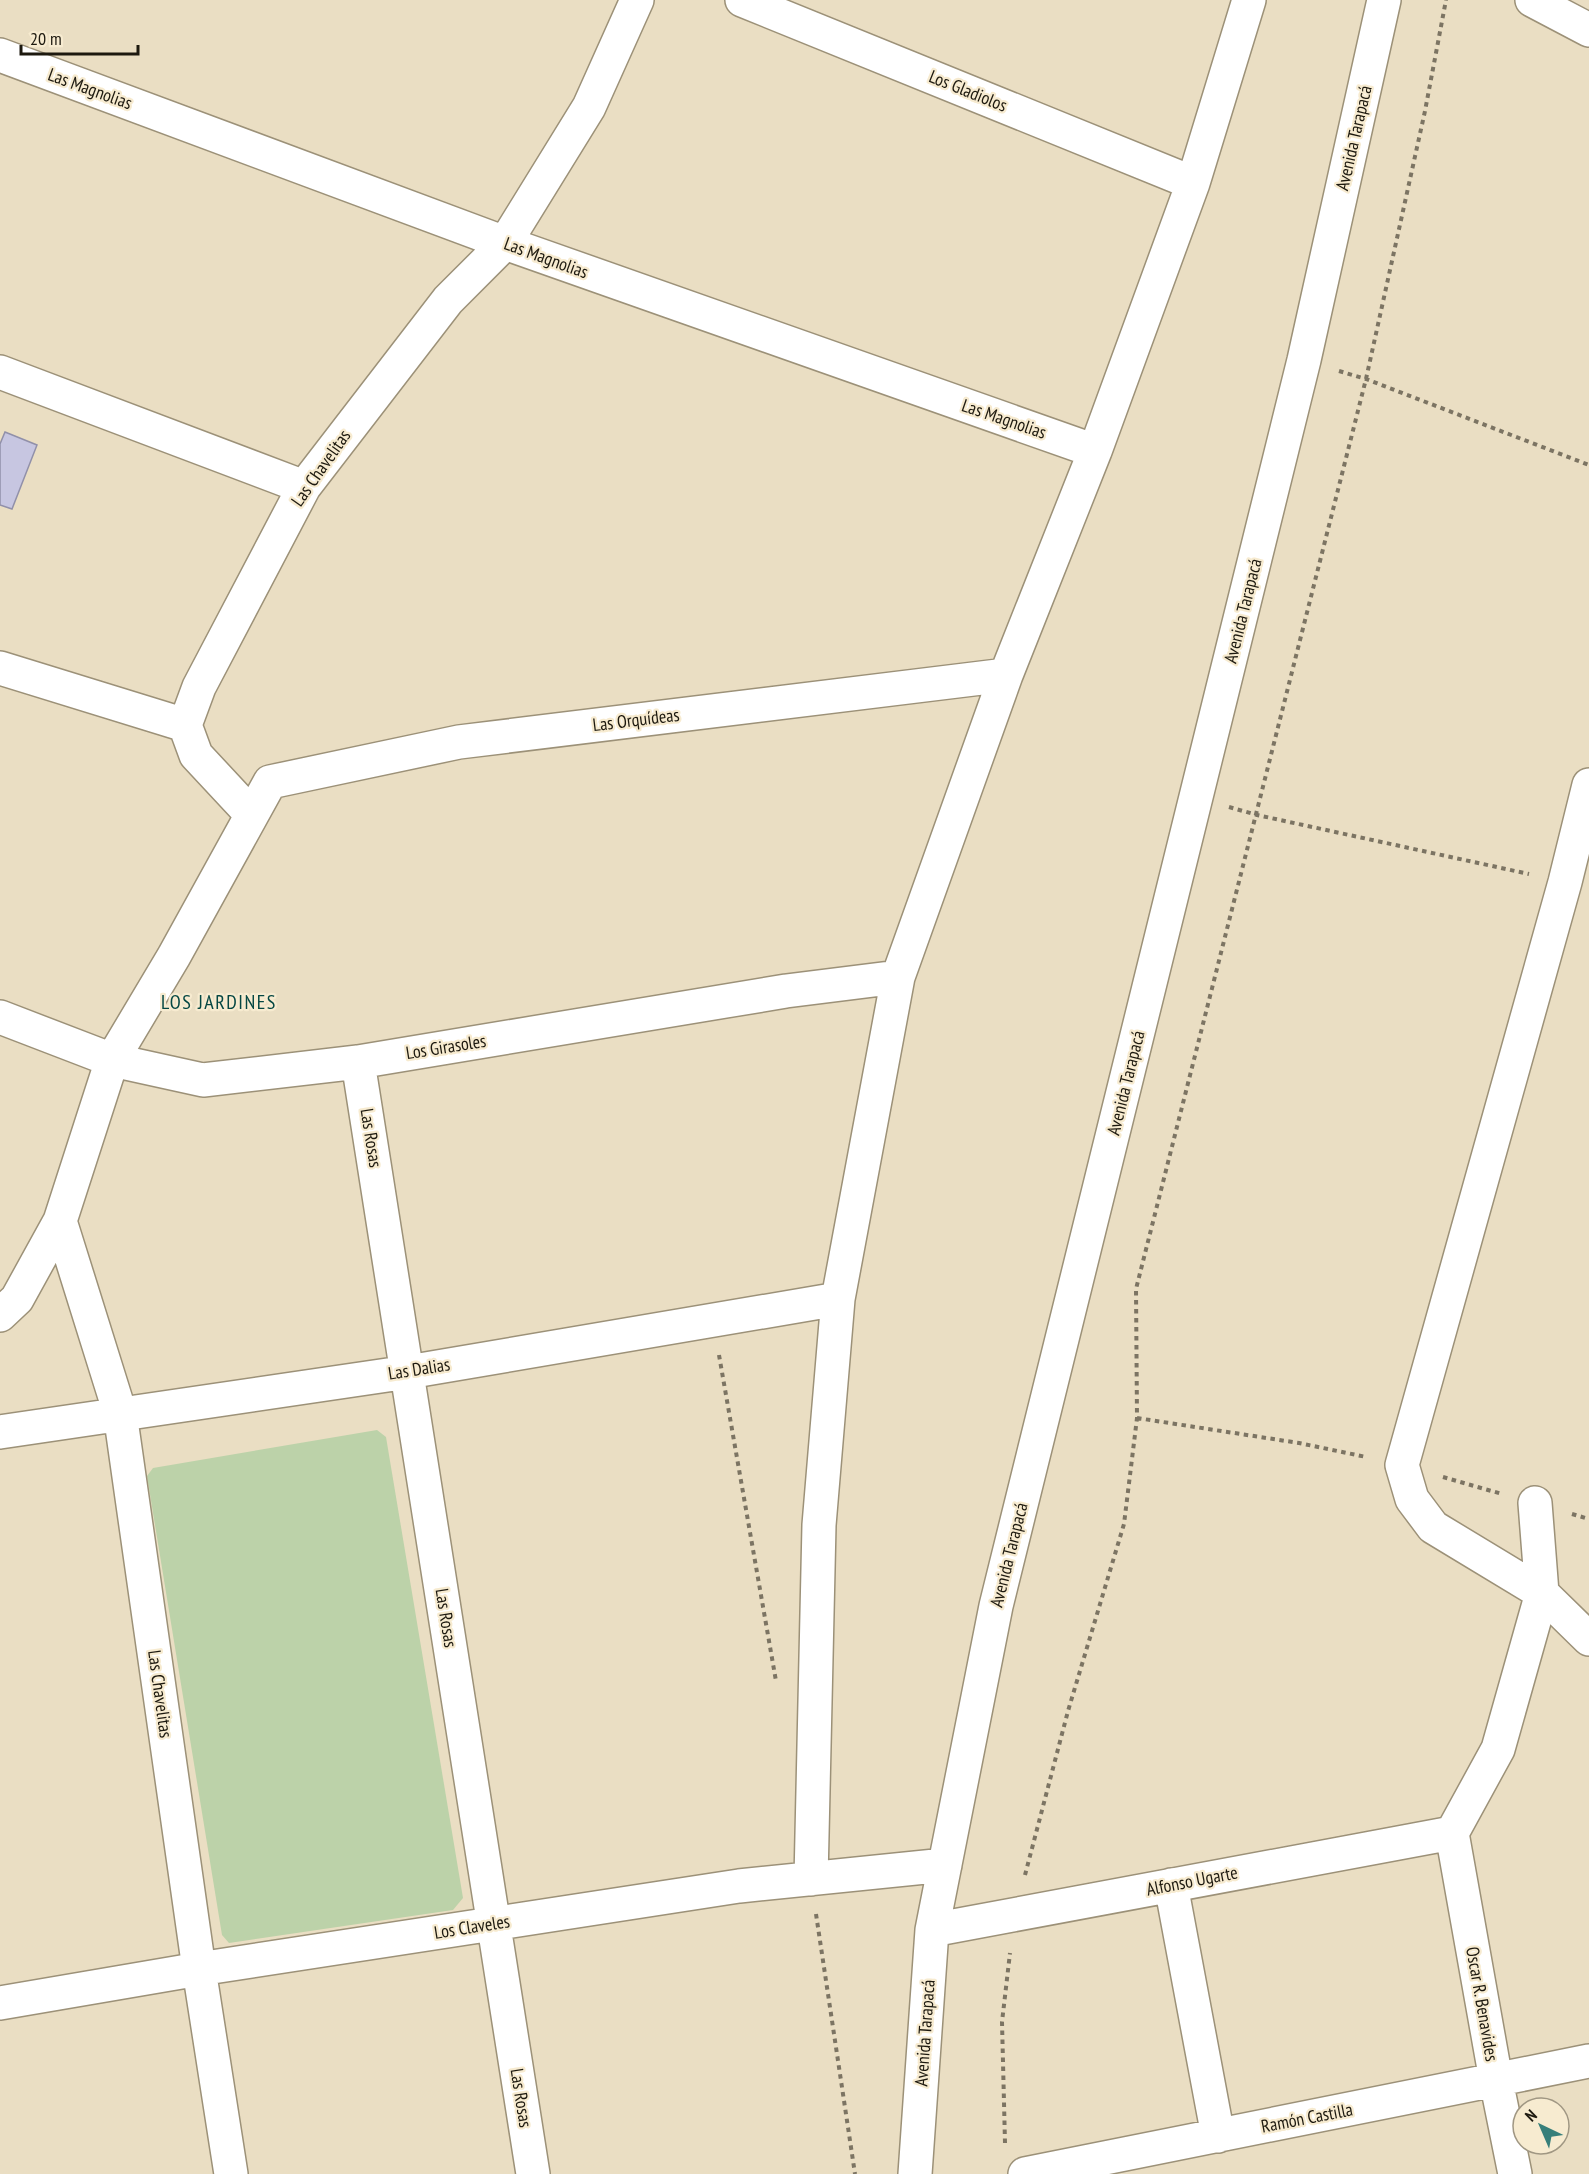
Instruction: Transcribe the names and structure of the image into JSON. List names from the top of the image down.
{
  "streets": {
    "street": [
      "Las Magnolias",
      "Los Gladiolos",
      "Avenida Tarapacá",
      "Las Chavelitas",
      "Las Orquídeas",
      "Los Girasoles",
      "Las Rosas",
      "Las Dalias",
      "Alfonso Ugarte",
      "Los Claveles",
      "Oscar R. Benavides",
      "Ramón Castilla"
    ]
  },
  "crossings": [
    ["Las Magnolias", "Las Chavelitas"],
    ["Avenida Tarapacá", "Alfonso Ugarte"],
    ["Avenida Tarapacá", "Los Claveles"],
    ["Las Chavelitas", "Las Dalias"],
    ["Las Chavelitas", "Los Claveles"],
    ["Los Girasoles", "Las Rosas"],
    ["Las Rosas", "Las Dalias"],
    ["Las Rosas", "Los Claveles"],
    ["Alfonso Ugarte", "Oscar R. Benavides"],
    ["Oscar R. Benavides", "Ramón Castilla"]
  ],
  "districts": ["LOS JARDINES"],
  "scale_bar": "20 m",
  "north": "top left"
}
